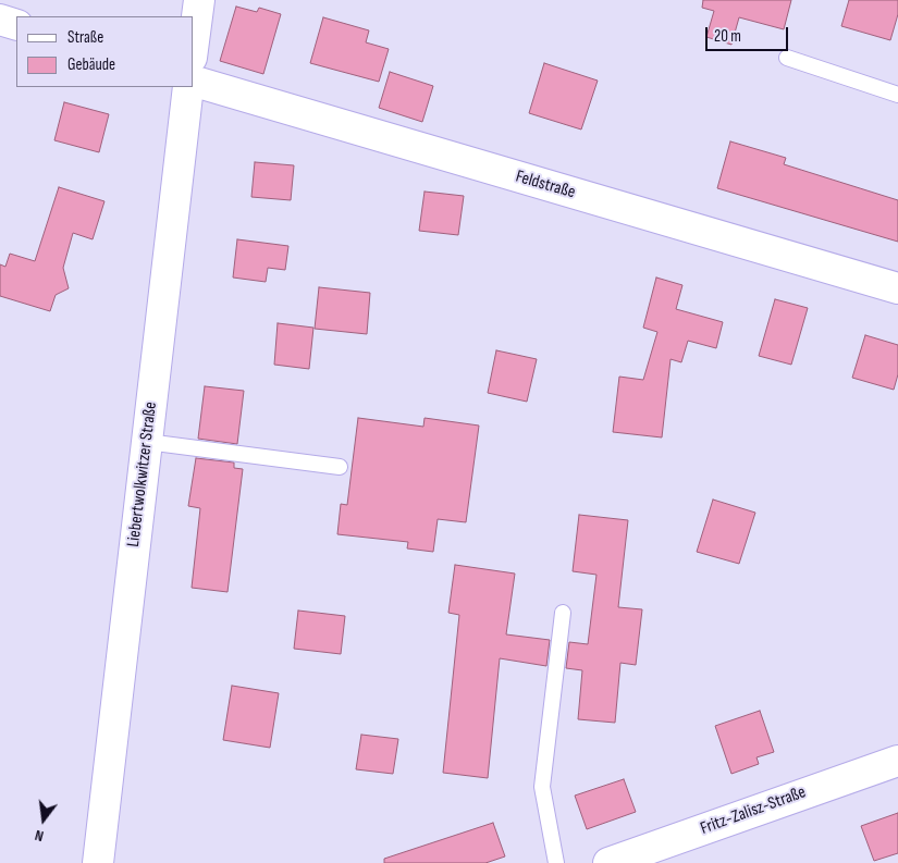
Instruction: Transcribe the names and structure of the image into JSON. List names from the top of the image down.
{
  "streets": {
    "street": ["Feldstraße", "Liebertwolkwitzer Straße", "Fritz-Zalisz-Straße"]
  },
  "legend": ["Straße", "Gebäude"],
  "scale_bar": "20 m",
  "north": "bottom"
}
